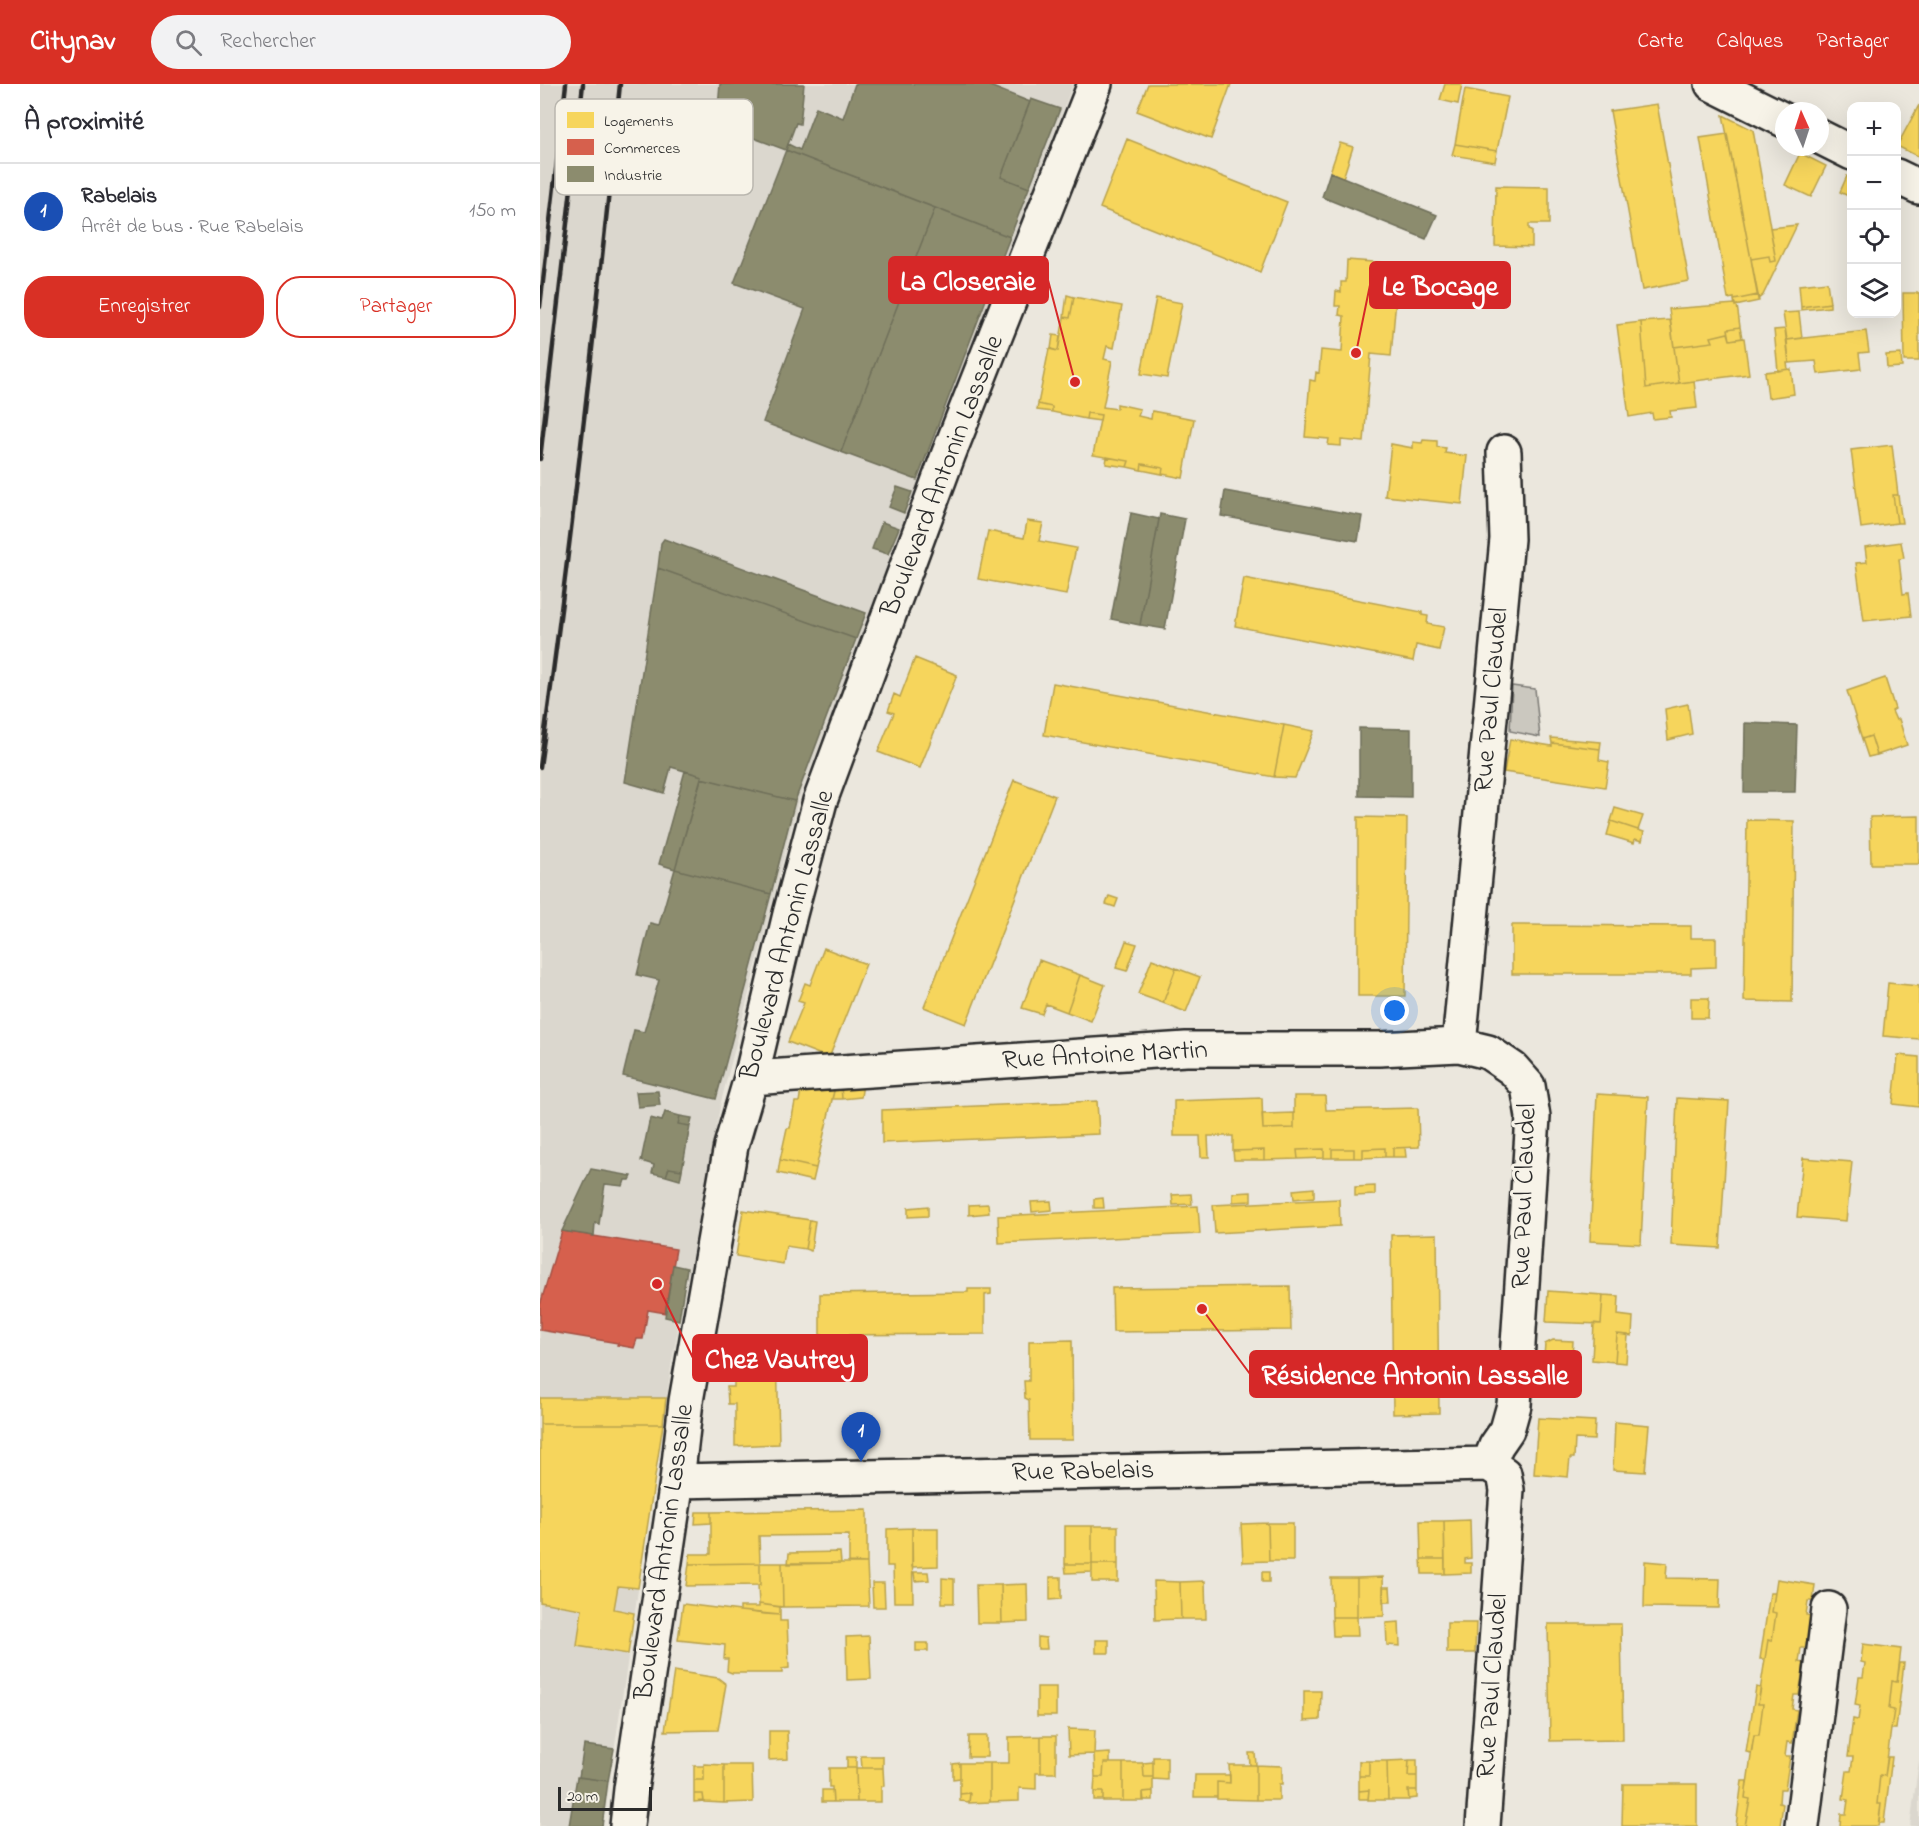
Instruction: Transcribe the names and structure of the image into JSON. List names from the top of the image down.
{
  "streets": {
    "street": [
      "Boulevard Antonin Lassalle",
      "Rue Paul Claudel",
      "Rue Antoine Martin",
      "Rue Rabelais"
    ]
  },
  "crossings": [
    ["Boulevard Antonin Lassalle", "Rue Antoine Martin"],
    ["Boulevard Antonin Lassalle", "Rue Rabelais"],
    ["Rue Paul Claudel", "Rue Antoine Martin"],
    ["Rue Paul Claudel", "Rue Rabelais"]
  ],
  "places": [
    "Le Bocage",
    "La Closeraie",
    "Chez Vautrey",
    "Résidence Antonin Lassalle"
  ],
  "legend": ["Logements", "Commerces", "Industrie"],
  "scale_bar": "20 m",
  "north": "top",
  "page": {
    "header": "Citynav",
    "search": "Rechercher",
    "nav": ["Carte", "Calques", "Partager"],
    "heading": "À proximité",
    "map_buttons": ["+", "−"],
    "list": [
      {
        "mark": "1",
        "name": "Rabelais",
        "note": "Arrêt de bus · Rue Rabelais",
        "value": "150 m"
      }
    ],
    "buttons": ["Enregistrer", "Partager"],
    "pins": "1",
    "scale": "20 m"
  }
}
